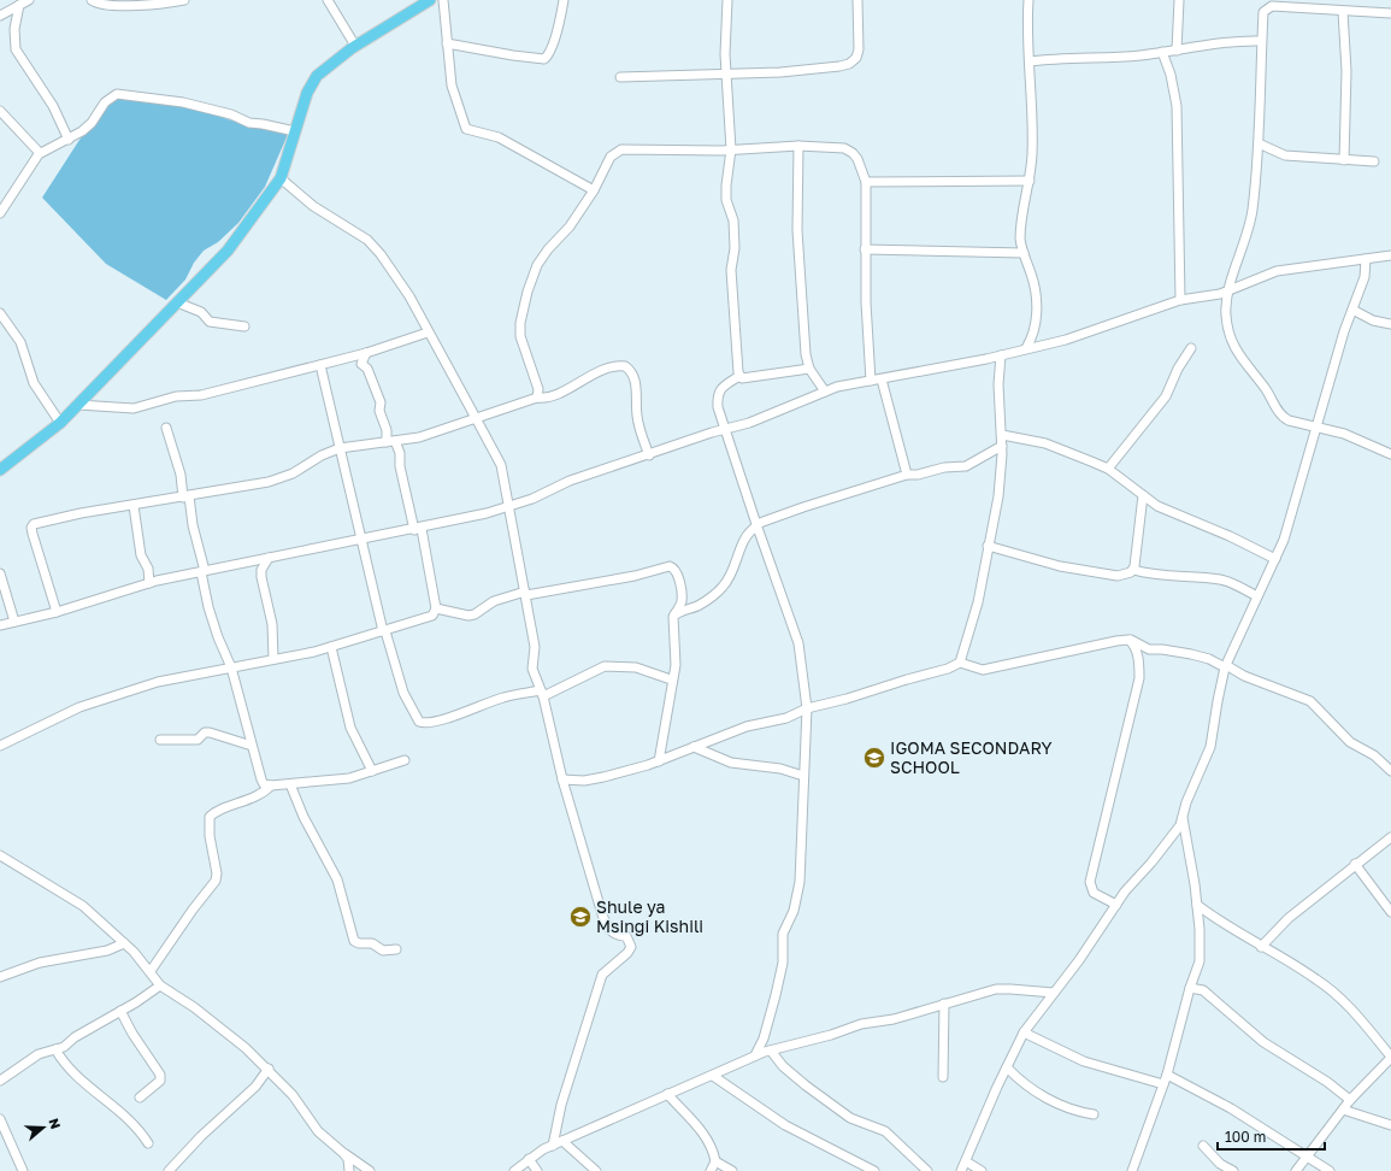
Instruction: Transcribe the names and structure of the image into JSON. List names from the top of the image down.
{
  "places": {
    "school or university": ["IGOMA SECONDARY SCHOOL", "Shule ya Msingi Kishili"]
  },
  "scale_bar": "100 m",
  "north": "right"
}
